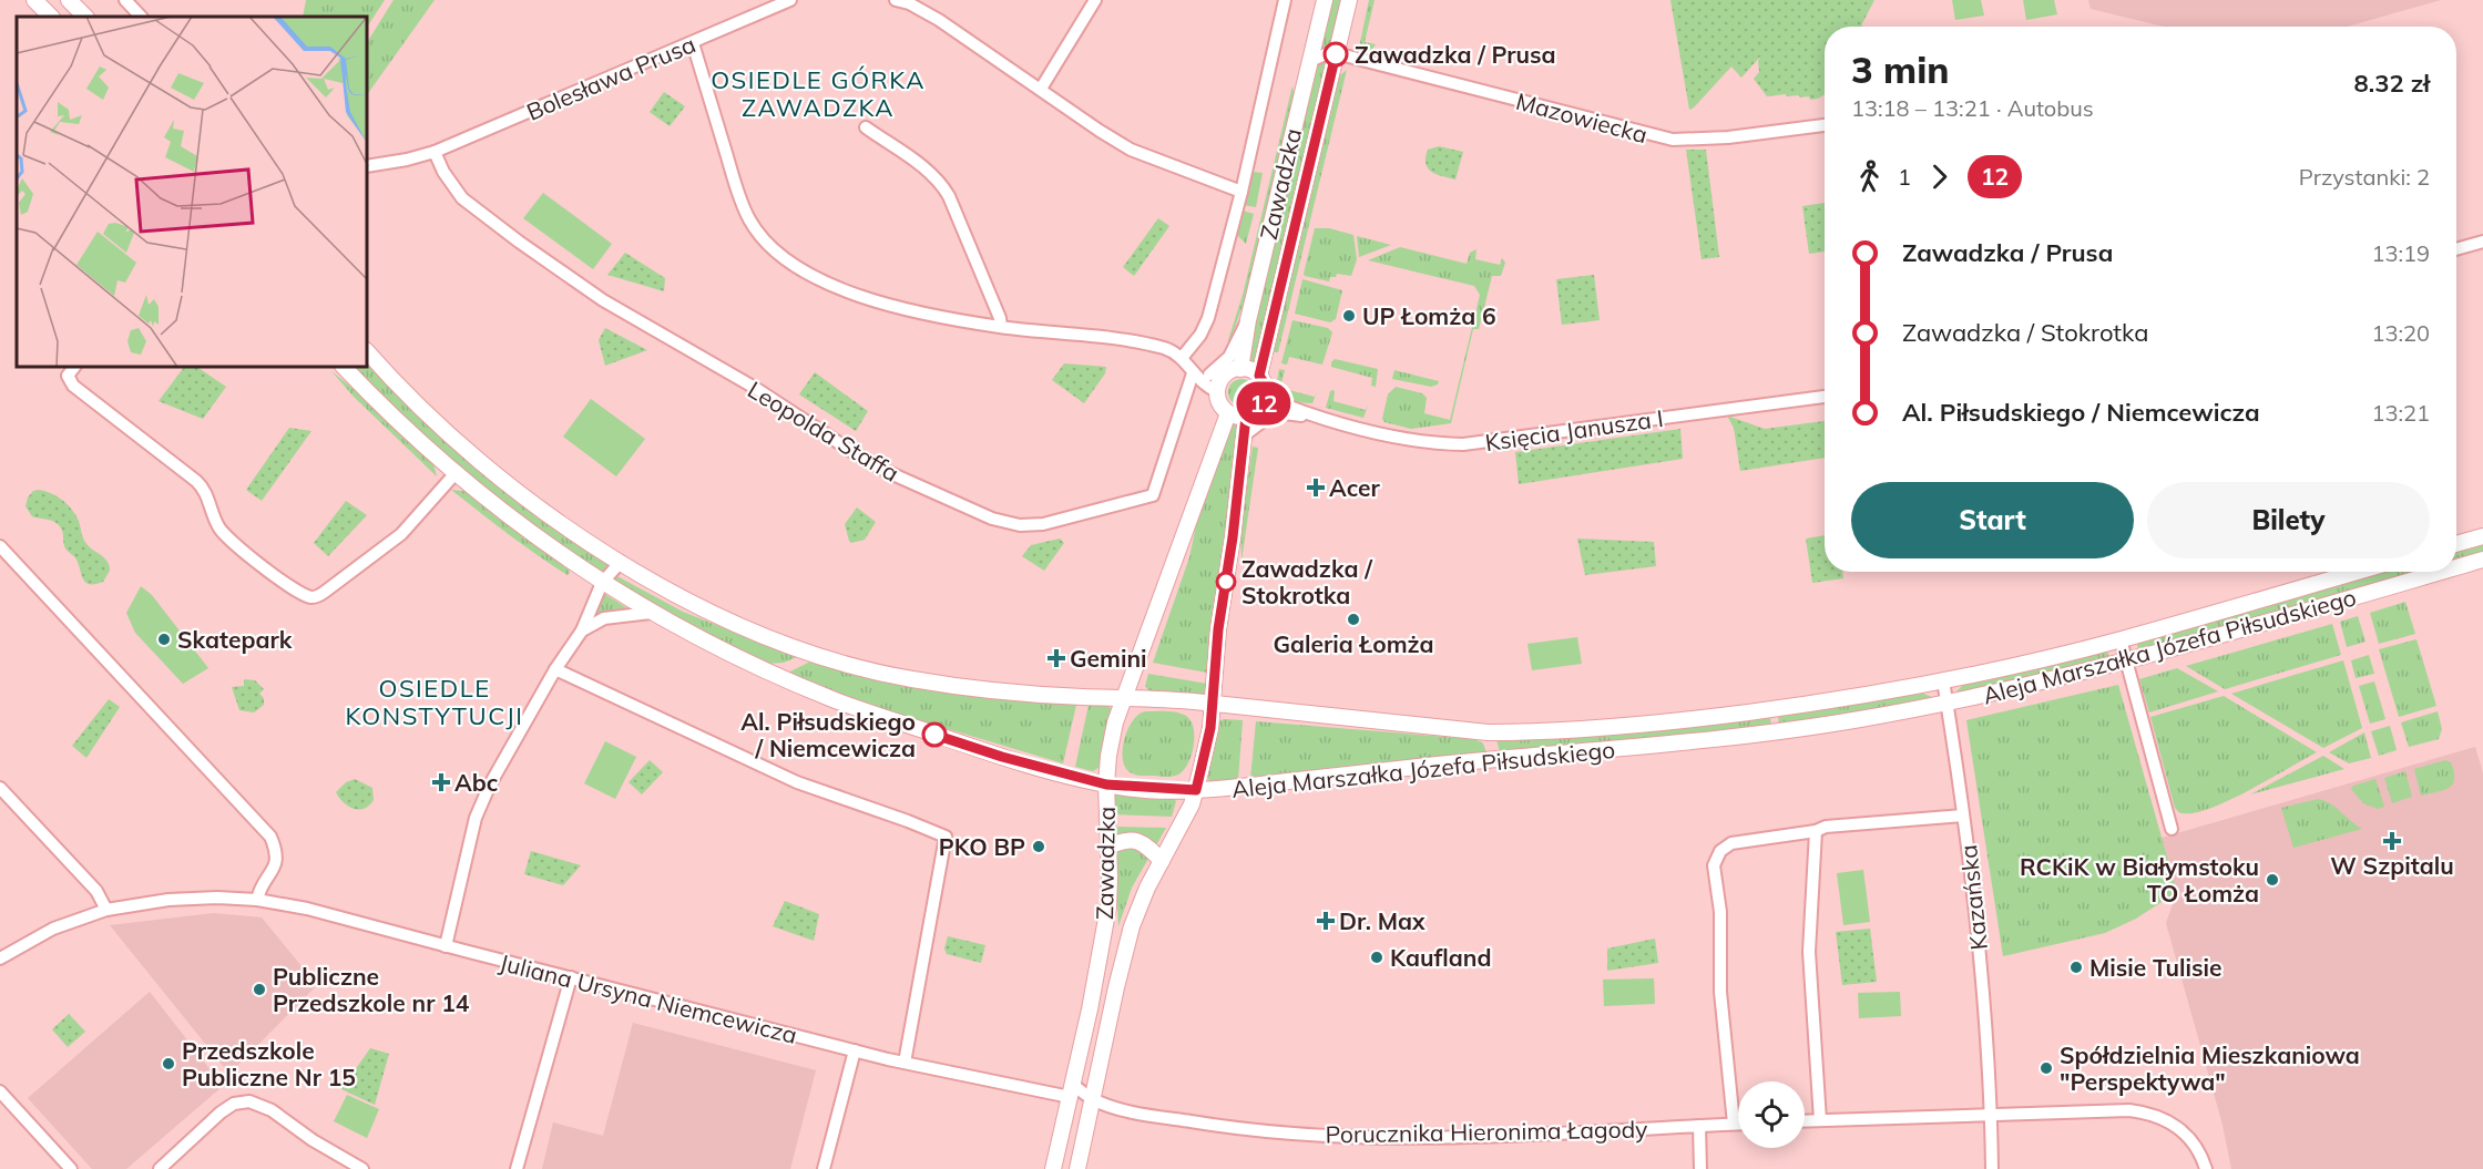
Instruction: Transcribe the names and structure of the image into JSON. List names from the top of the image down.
{
  "streets": {
    "street": [
      "Bolesława Prusa",
      "Mazowiecka",
      "Zawadzka",
      "Księcia Janusza I",
      "Leopolda Staffa",
      "Aleja Marszałka Józefa Piłsudskiego",
      "Kazańska",
      "Juliana Ursyna Niemcewicza",
      "Porucznika Hieronima Łagody"
    ]
  },
  "crossings": [
    ["Bolesława Prusa", "Leopolda Staffa"],
    ["Mazowiecka", "Zawadzka"],
    ["Zawadzka", "Księcia Janusza I"],
    ["Zawadzka", "Aleja Marszałka Józefa Piłsudskiego"],
    ["Zawadzka", "Juliana Ursyna Niemcewicza"],
    ["Zawadzka", "Porucznika Hieronima Łagody"],
    ["Aleja Marszałka Józefa Piłsudskiego", "Kazańska"],
    ["Juliana Ursyna Niemcewicza", "Porucznika Hieronima Łagody"]
  ],
  "districts": ["OSIEDLE GÓRKA ZAWADZKA", "OSIEDLE KONSTYTUCJI"],
  "places": {
    "other": [
      "Zawadzka / Prusa",
      "UP Łomża 6",
      "Zawadzka / Stokrotka",
      "Galeria Łomża",
      "Skatepark",
      "Al. Piłsudskiego / Niemcewicza",
      "PKO BP",
      "RCKiK w Białymstoku TO Łomża",
      "Kaufland",
      "Misie Tulisie",
      "Publiczne Przedszkole nr 14",
      "Przedszkole Publiczne Nr 15",
      "Spółdzielnia Mieszkaniowa \"Perspektywa\""
    ],
    "health": [
      "Acer",
      "Gemini",
      "Abc",
      "W Szpitalu",
      "Dr. Max"
    ]
  },
  "lines": ["bus line 12"],
  "page": {
    "on_map": "12",
    "heading": ["3 min", "13:18 – 13:21 · Autobus", "8.32 zł"],
    "legs": ["1", "12", "Przystanki: 2"],
    "list": [
      {
        "name": "Zawadzka / Prusa",
        "value": "13:19"
      },
      {
        "name": "Zawadzka / Stokrotka",
        "value": "13:20"
      },
      {
        "name": "Al. Piłsudskiego / Niemcewicza",
        "value": "13:21"
      }
    ],
    "buttons": ["Start", "Bilety"]
  }
}
